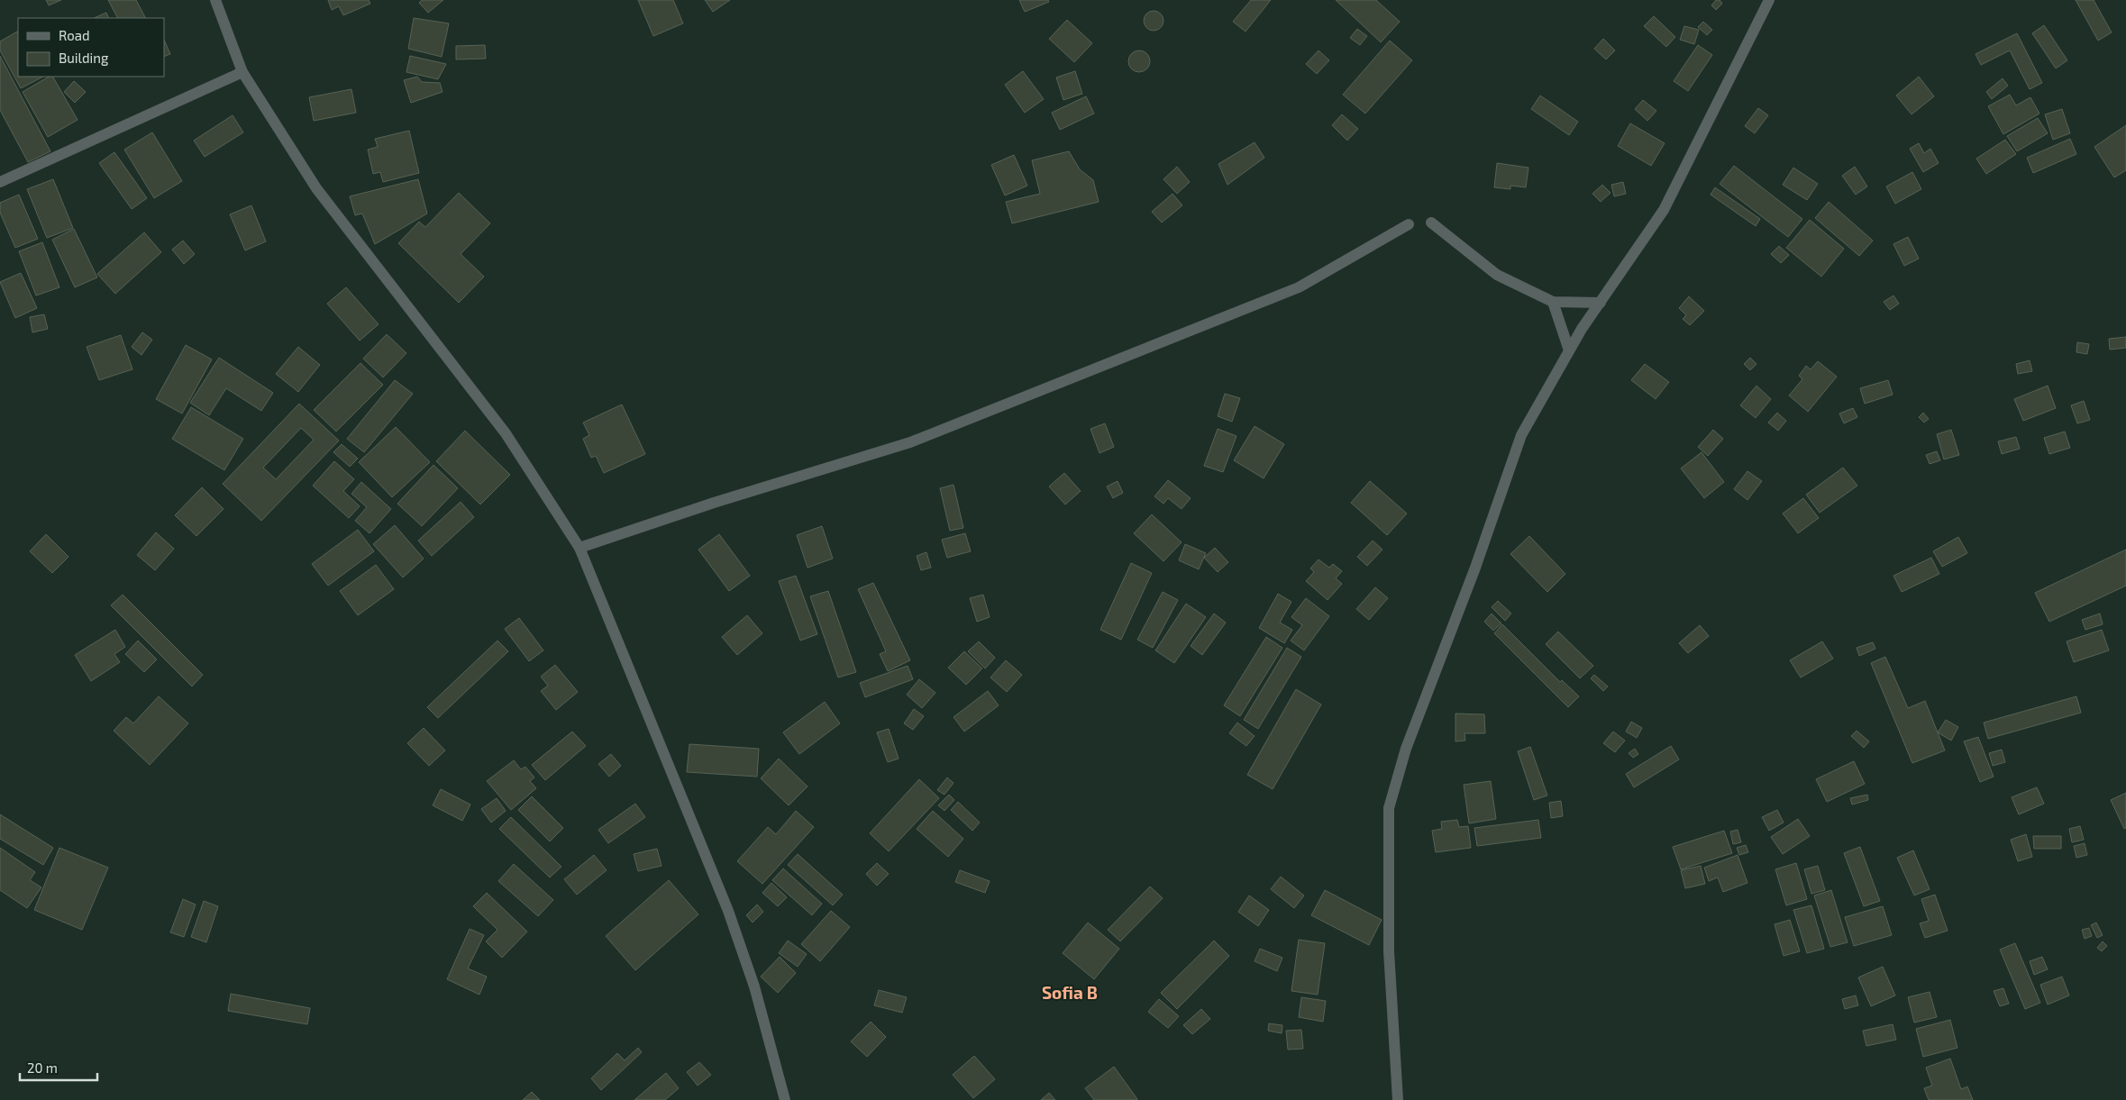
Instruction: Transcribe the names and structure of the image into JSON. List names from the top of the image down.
{
  "districts": ["Sofia B"],
  "legend": ["Road", "Building"],
  "scale_bar": "20 m"
}
